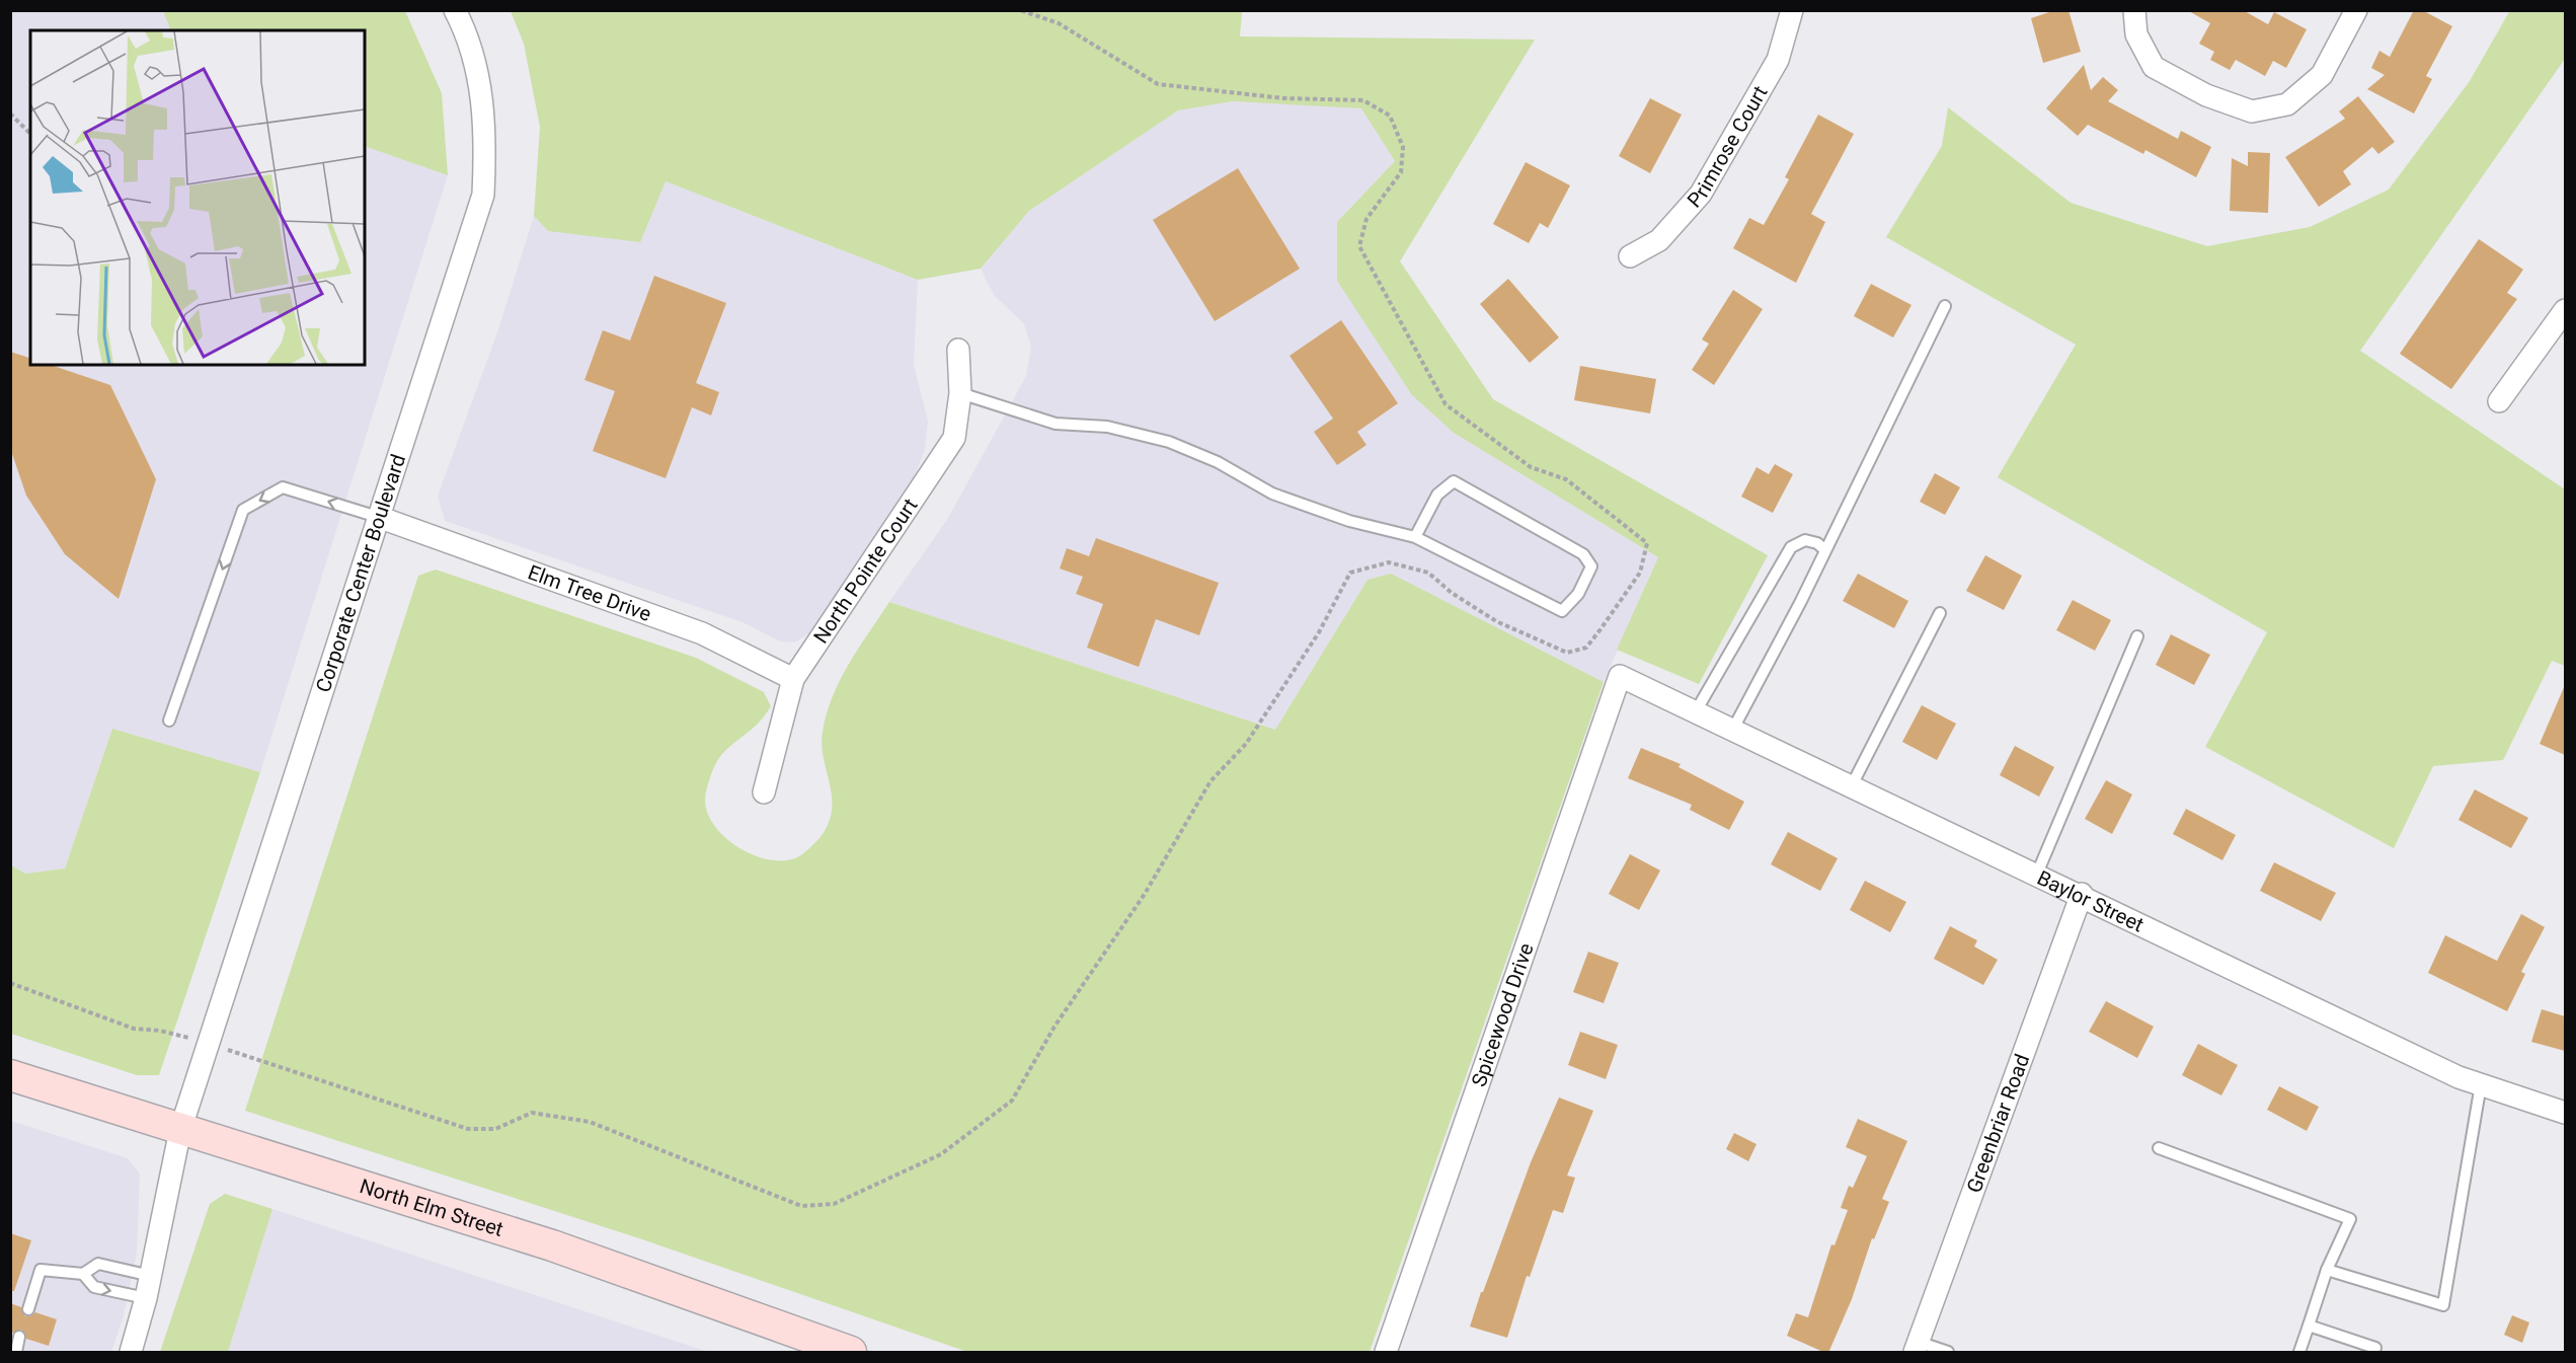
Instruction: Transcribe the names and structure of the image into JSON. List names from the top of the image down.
{
  "streets": {
    "main road": ["North Elm Street"],
    "street": [
      "Primrose Court",
      "North Pointe Court",
      "Corporate Center Boulevard",
      "Elm Tree Drive",
      "Baylor Street",
      "Spicewood Drive",
      "Greenbriar Road"
    ]
  },
  "crossings": [
    ["North Pointe Court", "Elm Tree Drive"],
    ["Corporate Center Boulevard", "Elm Tree Drive"],
    ["Corporate Center Boulevard", "North Elm Street"],
    ["Baylor Street", "Spicewood Drive"],
    ["Baylor Street", "Greenbriar Road"]
  ]
}
